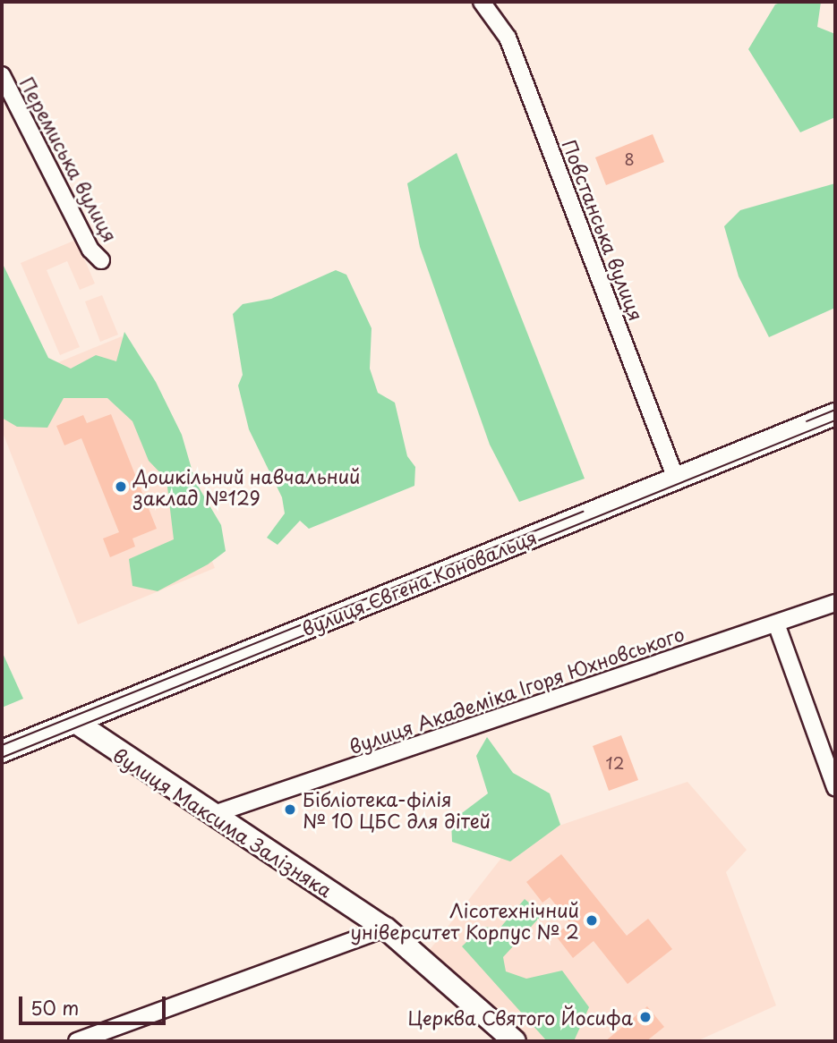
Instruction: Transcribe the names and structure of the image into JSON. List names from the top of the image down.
{
  "streets": {
    "street": [
      "Перемиська вулиця",
      "Повстанська вулиця",
      "вулиця Євгена Коновальця",
      "вулиця Академіка Ігоря Юхновського",
      "вулиця Максима Залізняка"
    ]
  },
  "crossings": [
    ["Повстанська вулиця", "вулиця Євгена Коновальця"],
    ["вулиця Євгена Коновальця", "вулиця Максима Залізняка"],
    ["вулиця Академіка Ігоря Юхновського", "вулиця Максима Залізняка"]
  ],
  "places": [
    "Дошкільний навчальний заклад №129",
    "Бібліотека-філія № 10 ЦБС для дітей",
    "Лісотехнічний університет Корпус № 2",
    "Церква Святого Йосифа"
  ],
  "house_numbers": ["8", "12"],
  "scale_bar": "50 m"
}
